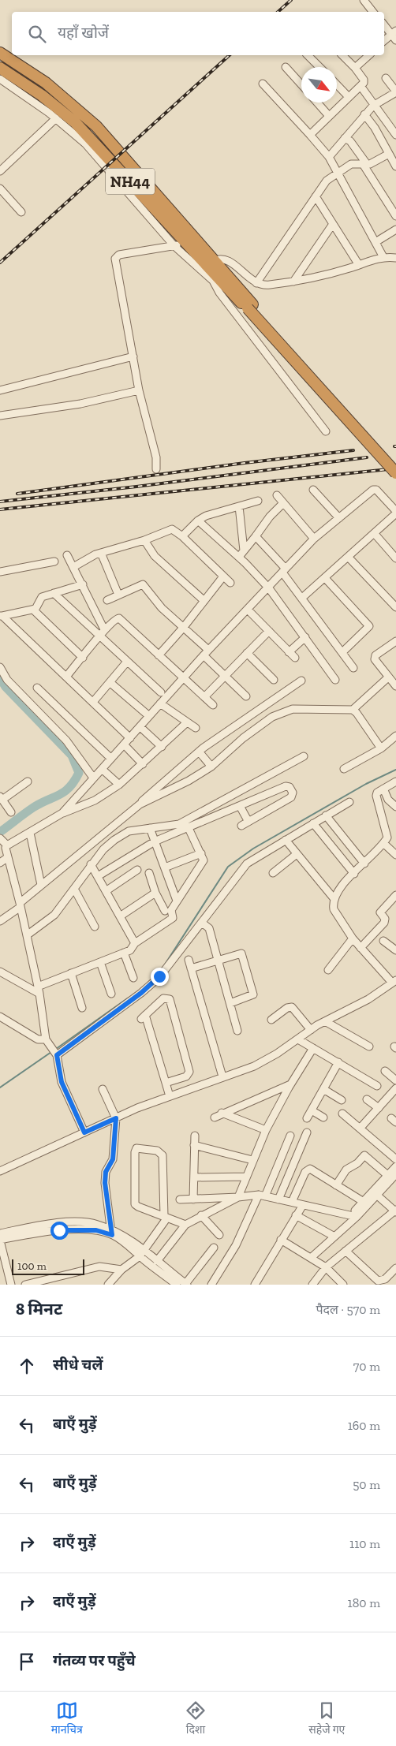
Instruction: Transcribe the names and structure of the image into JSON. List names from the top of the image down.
{
  "streets": {
    "highway": ["NH44"]
  },
  "scale_bar": "100 m",
  "north": "bottom right",
  "page": {
    "search": "यहाँ खोजें",
    "scale": "100 m",
    "heading": ["8 मिनट", "पैदल · 570 m"],
    "list": [
      ["सीधे चलें", "70 m"],
      ["बाएँ मुड़ें", "160 m"],
      ["बाएँ मुड़ें", "50 m"],
      ["दाएँ मुड़ें", "110 m"],
      ["दाएँ मुड़ें", "180 m"],
      "गंतव्य पर पहुँचे"
    ],
    "nav": ["मानचित्र", "दिशा", "सहेजे गए"]
  }
}
